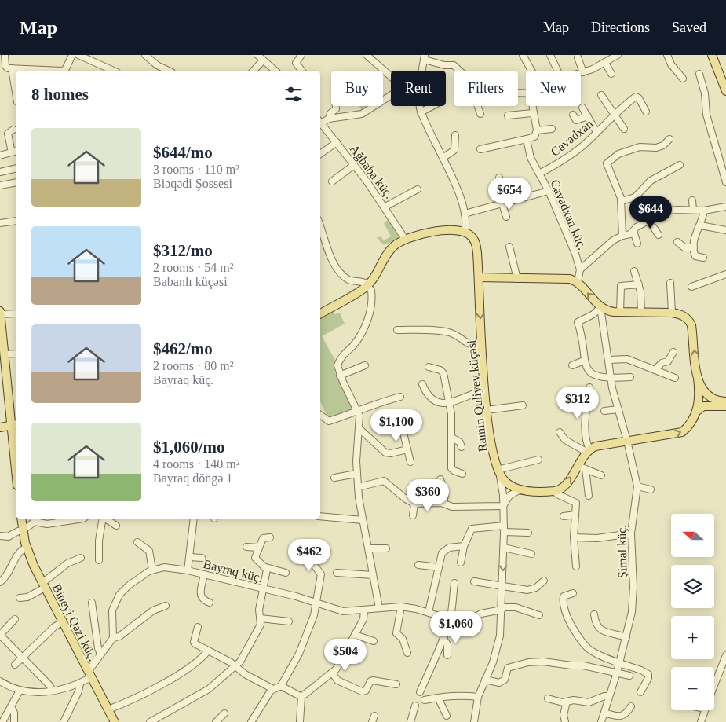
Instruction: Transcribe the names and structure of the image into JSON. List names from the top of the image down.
{
  "streets": {
    "main road": ["Ramin Quliyev küçəsi", "Bineyi Qazi küç."],
    "street": [
      "Cavadxan",
      "Ağbaba küç.",
      "Cavadxan küç.",
      "Şimal küç.",
      "Bayraq küç."
    ]
  },
  "crossings": [
    ["Cavadxan", "Cavadxan küç."],
    ["Ramin Quliyev küçəsi", "Bayraq küç."]
  ],
  "north": "left",
  "page": {
    "header": "Map",
    "nav": ["Map", "Directions", "Saved"],
    "chip": [
      "Buy",
      "Rent",
      "Filters",
      "New"
    ],
    "heading": "8 homes",
    "list": [
      {
        "name": "$644/mo",
        "note": "3 rooms · 110 m² · Biəqədi Şossesi"
      },
      {
        "name": "$312/mo",
        "note": "2 rooms · 54 m² · Babanlı küçəsi"
      },
      {
        "name": "$462/mo",
        "note": "2 rooms · 80 m² · Bayraq küç."
      },
      {
        "name": "$1,060/mo",
        "note": "4 rooms · 140 m² · Bayraq döngə 1"
      }
    ],
    "price": [
      "$654",
      "$644",
      "$312",
      "$1,100",
      "$360",
      "$462",
      "$1,060",
      "$504"
    ],
    "map_buttons": ["+", "−"]
  }
}
